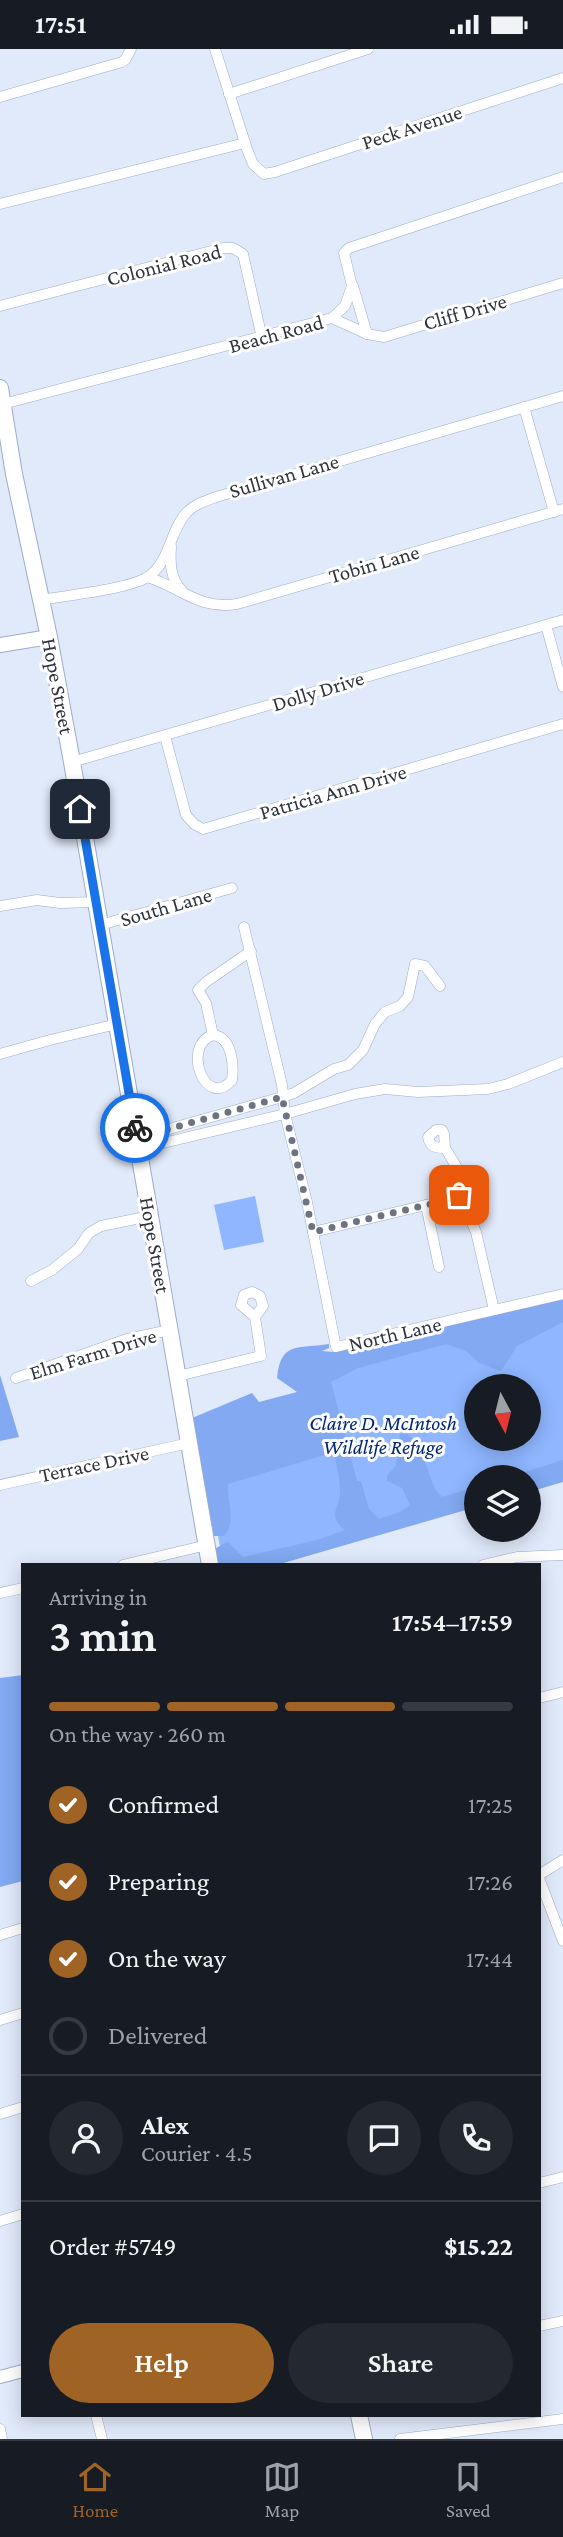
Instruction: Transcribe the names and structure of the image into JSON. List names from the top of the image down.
{
  "streets": {
    "main road": ["Hope Street"],
    "street": [
      "Peck Avenue",
      "Colonial Road",
      "Cliff Drive",
      "Beach Road",
      "Sullivan Lane",
      "Tobin Lane",
      "Dolly Drive",
      "Patricia Ann Drive",
      "South Lane",
      "North Lane",
      "Elm Farm Drive",
      "Terrace Drive"
    ]
  },
  "crossings": [
    ["Colonial Road", "Beach Road"],
    ["Cliff Drive", "Beach Road"],
    ["Beach Road", "Hope Street"],
    ["Sullivan Lane", "Tobin Lane"],
    ["Hope Street", "Dolly Drive"],
    ["Hope Street", "South Lane"],
    ["Hope Street", "Elm Farm Drive"],
    ["Hope Street", "Terrace Drive"],
    ["Dolly Drive", "Patricia Ann Drive"]
  ],
  "parks": ["Claire D. McIntosh Wildlife Refuge"],
  "north": "bottom",
  "page": {
    "status": "17:51",
    "heading": ["3 min", "Arriving in", "17:54–17:59"],
    "panel": [
      "Alex",
      "Courier · 4.5",
      "Order #5749",
      "$15.22"
    ],
    "bar": "On the way · 260 m",
    "list": [
      ["Confirmed", "17:25"],
      ["Preparing", "17:26"],
      ["On the way", "17:44"],
      "Delivered"
    ],
    "buttons": ["Help", "Share"],
    "tabs": ["Home", "Map", "Saved"]
  }
}
